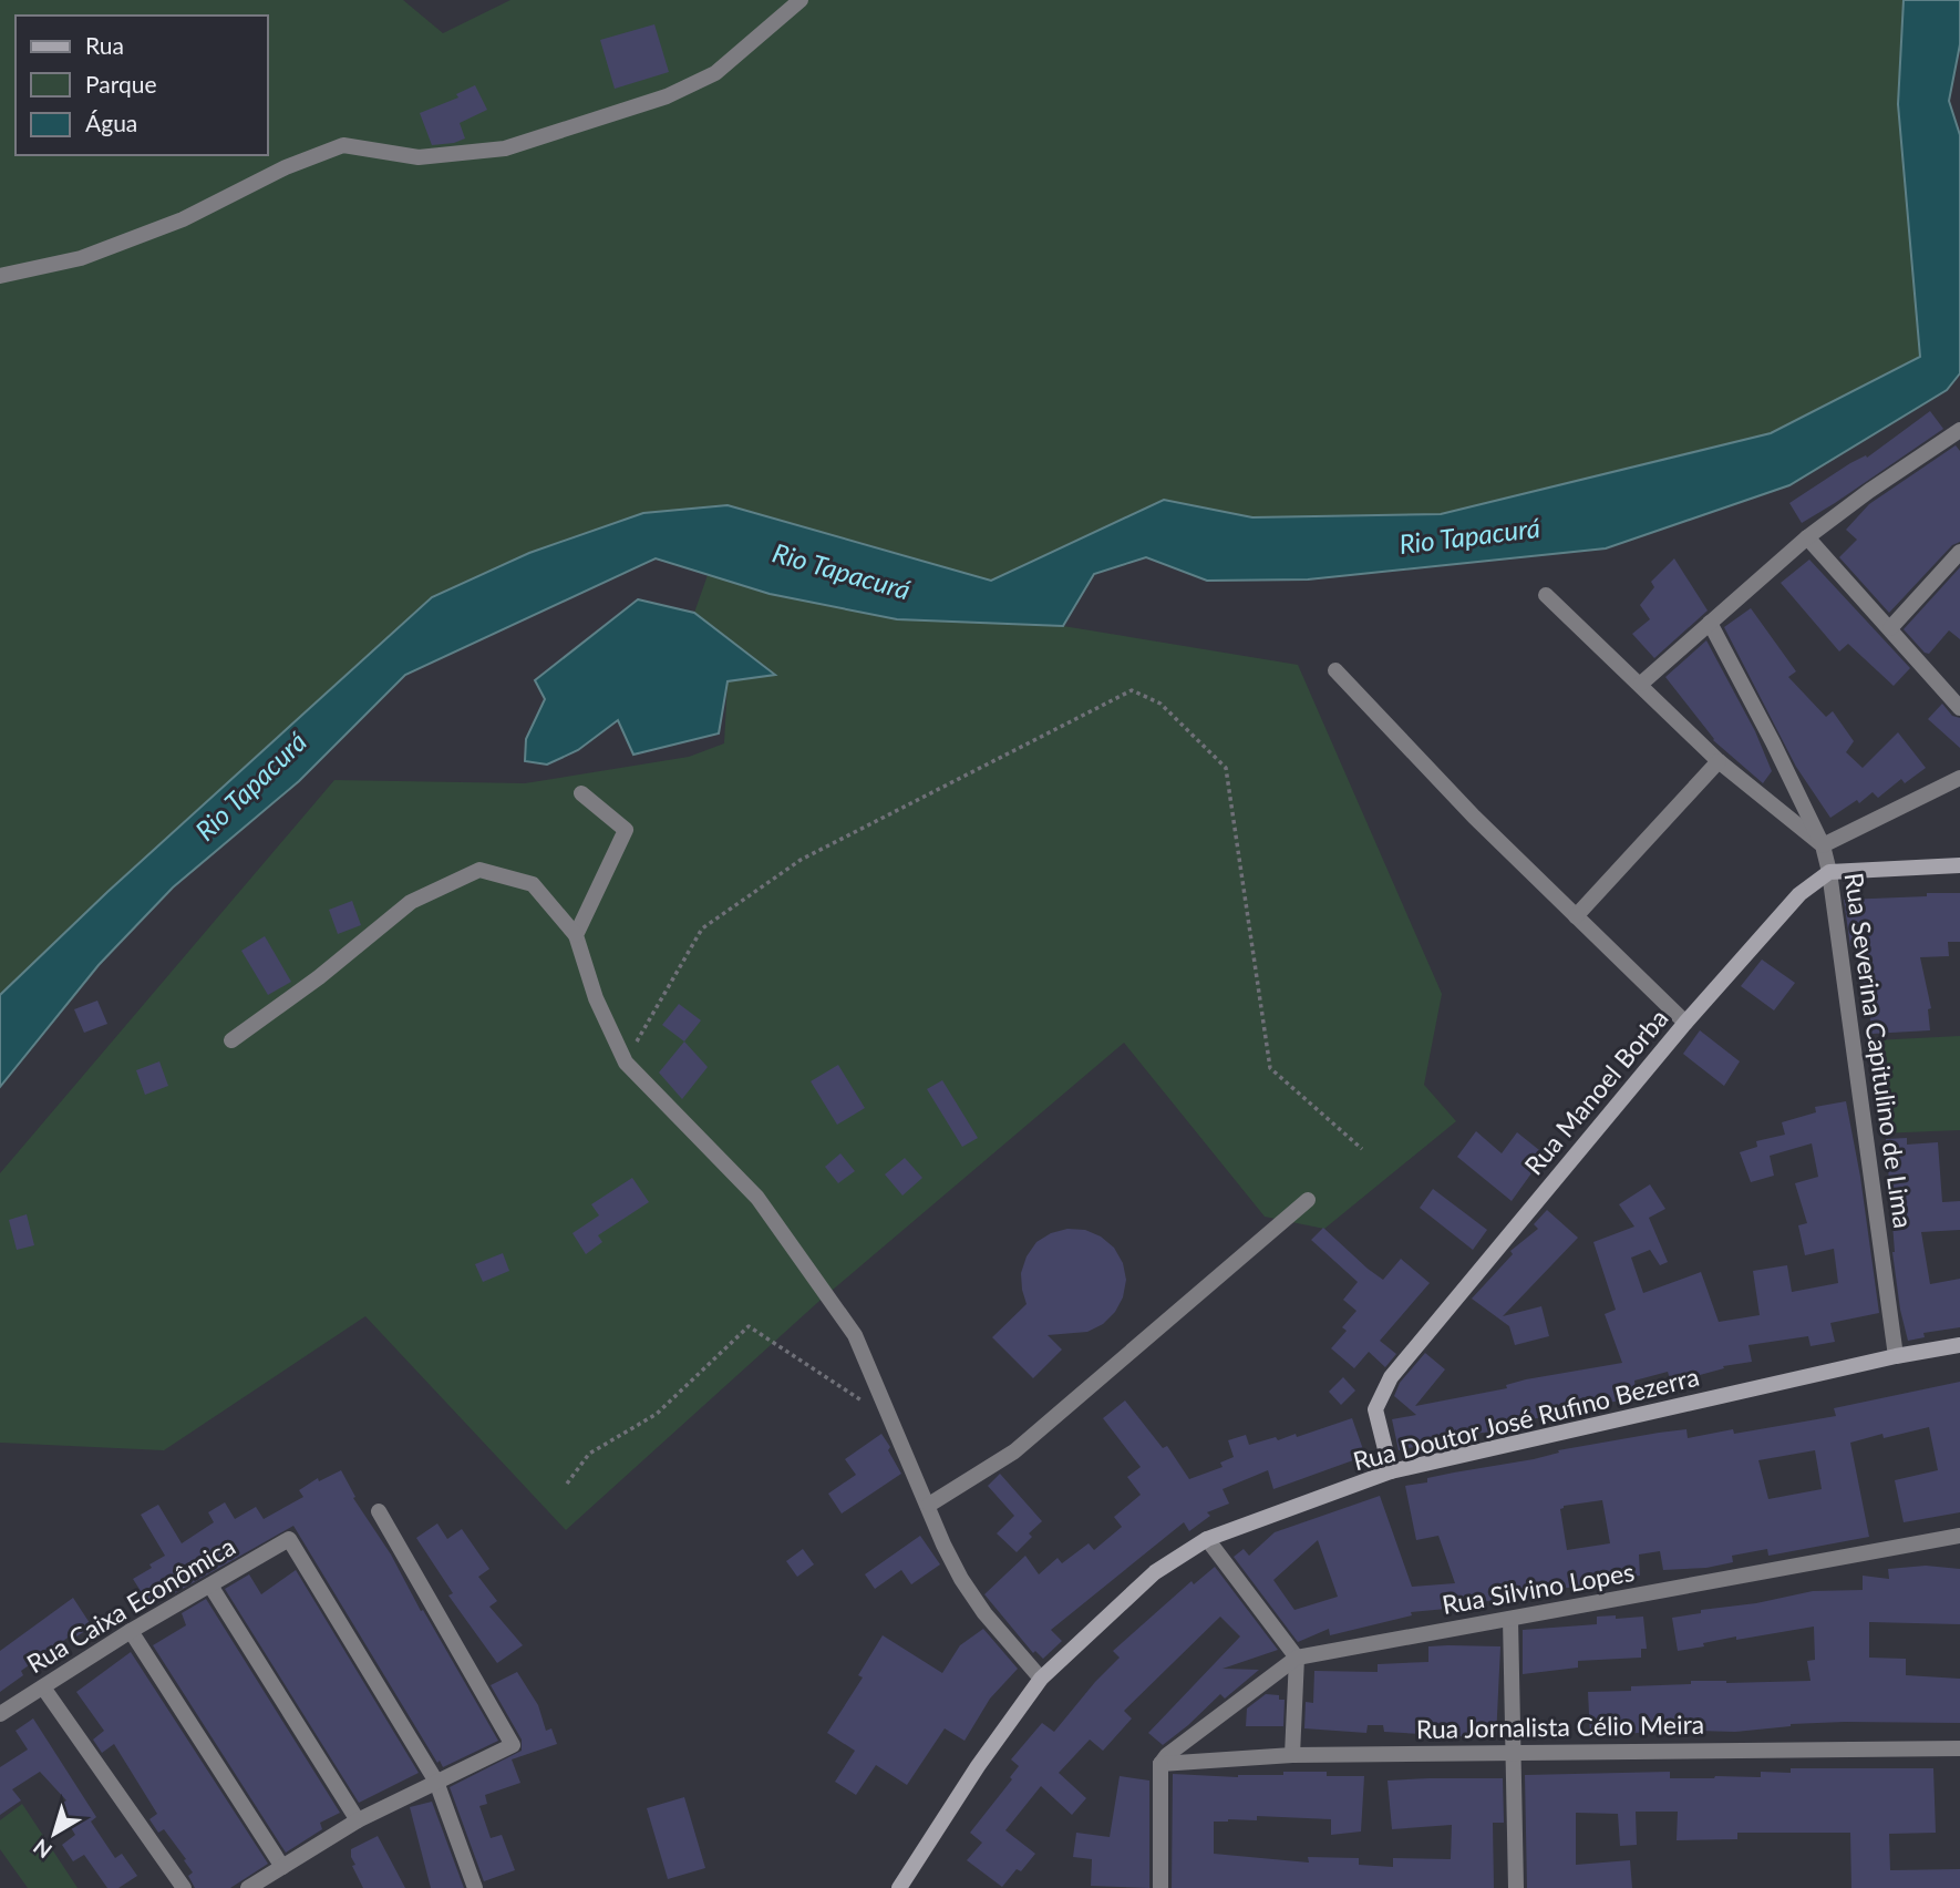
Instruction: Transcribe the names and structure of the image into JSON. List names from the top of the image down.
{
  "streets": {
    "main road": ["Rua Manoel Borba", "Rua Doutor José Rufino Bezerra"],
    "street": [
      "Rua Severina Capitulino de Lima",
      "Rua Silvino Lopes",
      "Rua Caixa Econômica",
      "Rua Jornalista Célio Meira"
    ]
  },
  "crossings": [
    ["Rua Severina Capitulino de Lima", "Rua Manoel Borba"],
    ["Rua Severina Capitulino de Lima", "Rua Doutor José Rufino Bezerra"],
    ["Rua Manoel Borba", "Rua Doutor José Rufino Bezerra"],
    ["Rua Silvino Lopes", "Rua Jornalista Célio Meira"]
  ],
  "water": ["Rio Tapacurá"],
  "legend": ["Rua", "Parque", "Água"],
  "north": "bottom left"
}
